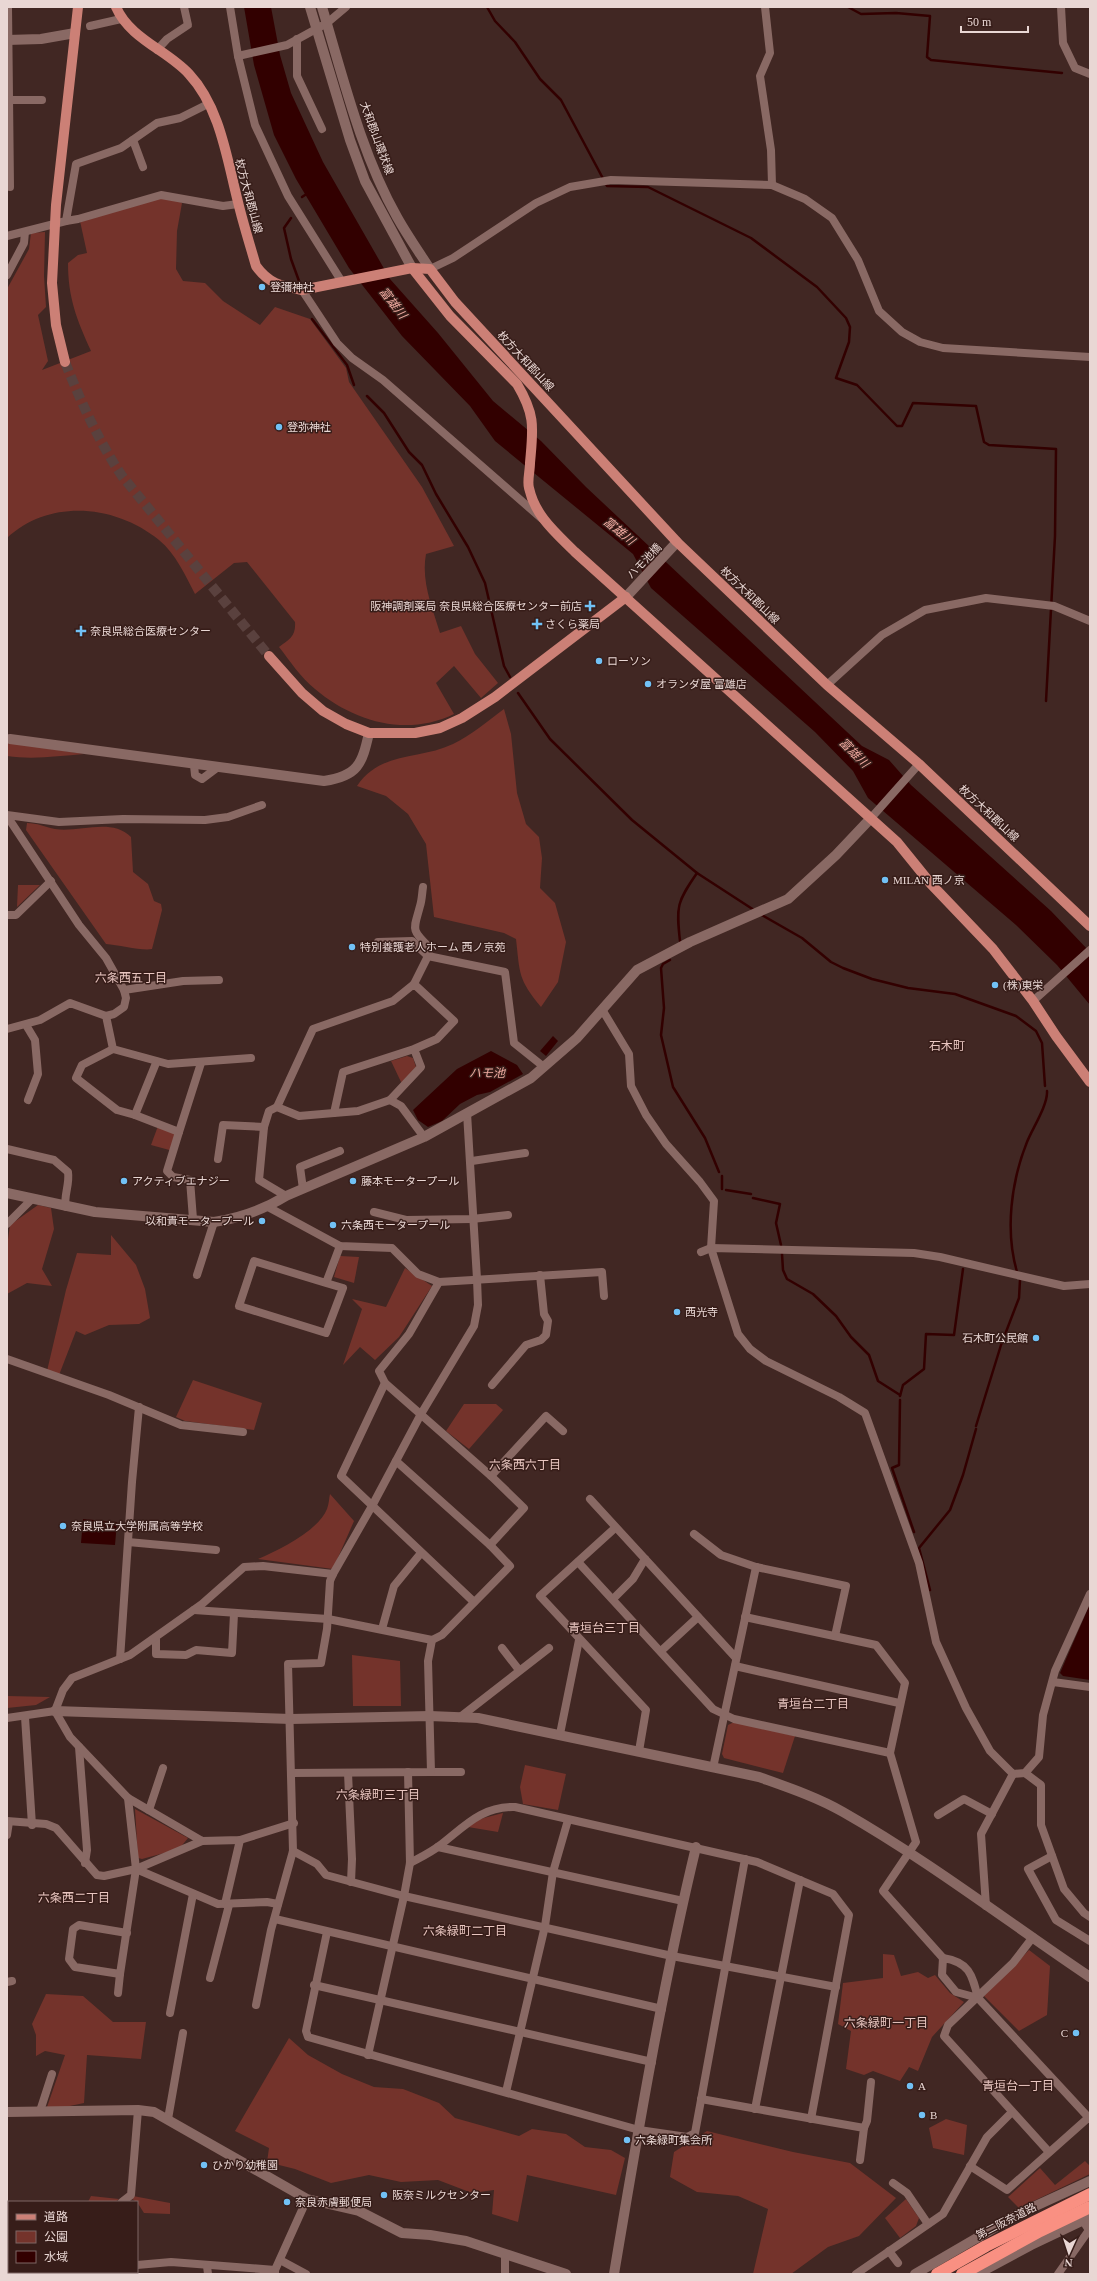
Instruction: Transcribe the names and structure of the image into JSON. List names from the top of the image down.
{
  "streets": {
    "highway": ["第二阪奈道路"],
    "main road": ["枚方大和郡山線"],
    "street": ["大和郡山環状線", "ハモ池橋"]
  },
  "crossings": [
    ["大和郡山環状線", "枚方大和郡山線"],
    ["枚方大和郡山線", "ハモ池橋"]
  ],
  "districts": [
    "六条西五丁目",
    "石木町",
    "六条西六丁目",
    "青垣台三丁目",
    "青垣台二丁目",
    "六条緑町三丁目",
    "六条西二丁目",
    "六条緑町二丁目",
    "六条緑町一丁目",
    "青垣台一丁目"
  ],
  "water": ["富雄川", "ハモ池"],
  "places": {
    "other": [
      "登彌神社",
      "登弥神社",
      "ローソン",
      "オランダ屋 富雄店",
      "MILAN 西ノ京",
      "特別養護老人ホーム 西ノ京苑",
      "(株)東栄",
      "アクティブエナジー",
      "藤本モータープール",
      "以和貴モータープール",
      "六条西モータープール",
      "西光寺",
      "石木町公民館",
      "奈良県立大学附属高等学校",
      "C",
      "A",
      "B",
      "六条緑町集会所",
      "ひかり幼稚園",
      "阪奈ミルクセンター",
      "奈良赤膚郵便局"
    ],
    "health": ["阪神調剤薬局 奈良県総合医療センター前店", "さくら薬局", "奈良県総合医療センター"]
  },
  "legend": ["道路", "公園", "水域"],
  "scale_bar": "50 m",
  "north": "bottom"
}
